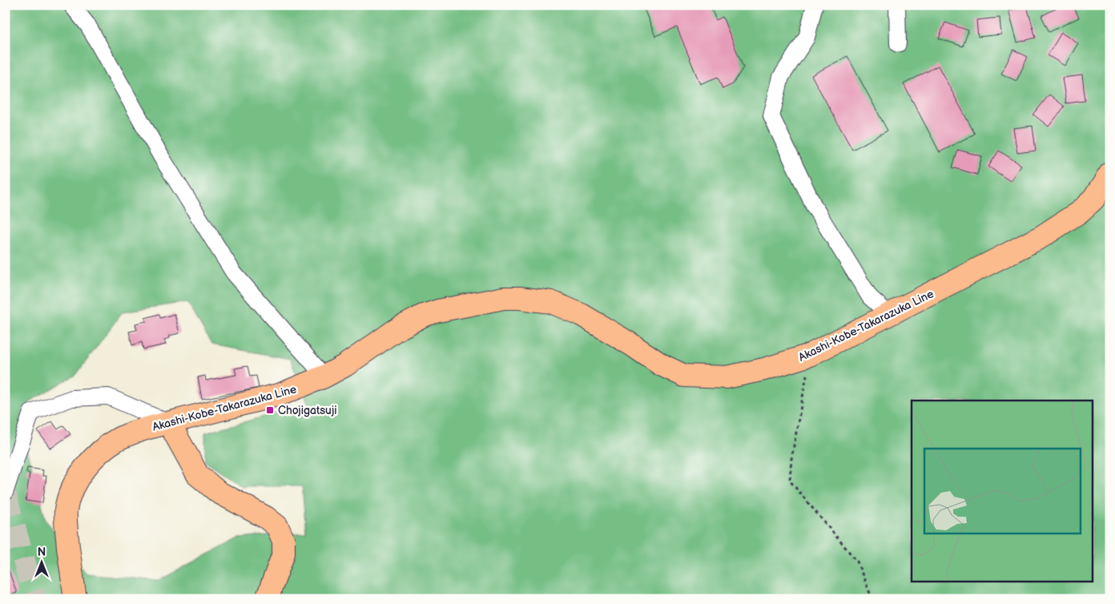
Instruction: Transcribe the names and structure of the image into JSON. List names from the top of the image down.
{
  "streets": {
    "main road": ["Akashi-Kobe-Takarazuka Line"]
  },
  "places": {
    "transit": ["Chojigatsuji"]
  },
  "north": "top"
}
